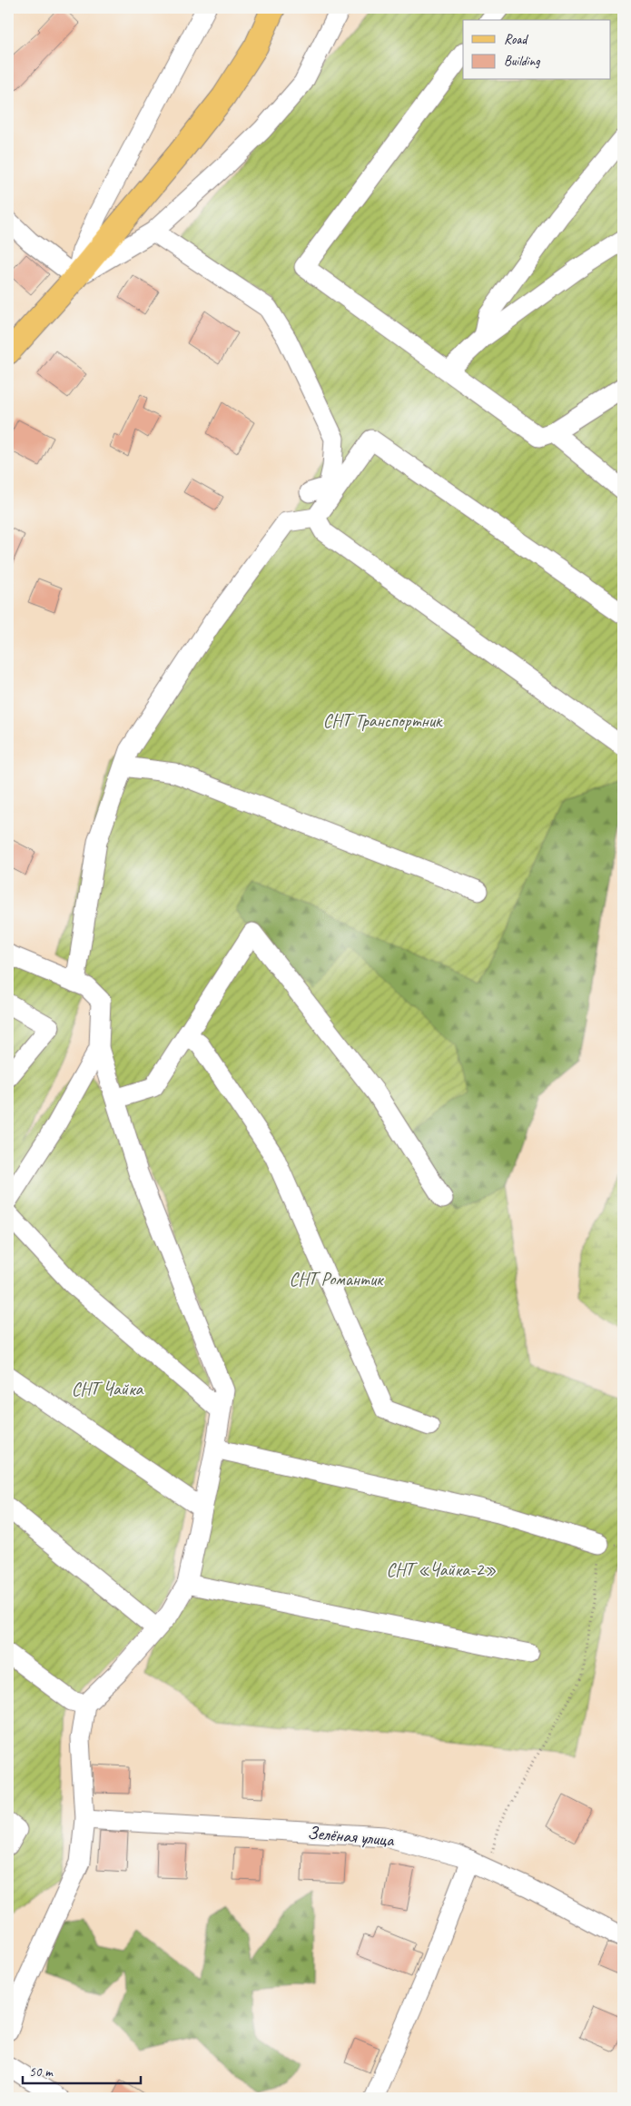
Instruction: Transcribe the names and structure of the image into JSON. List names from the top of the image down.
{
  "streets": {
    "street": ["Зелёная улица"]
  },
  "parks": [
    "СНТ Транспортник",
    "СНТ Романтик",
    "СНТ Чайка",
    "СНТ «Чайка-2»"
  ],
  "legend": ["Road", "Building"],
  "scale_bar": "50 m"
}
